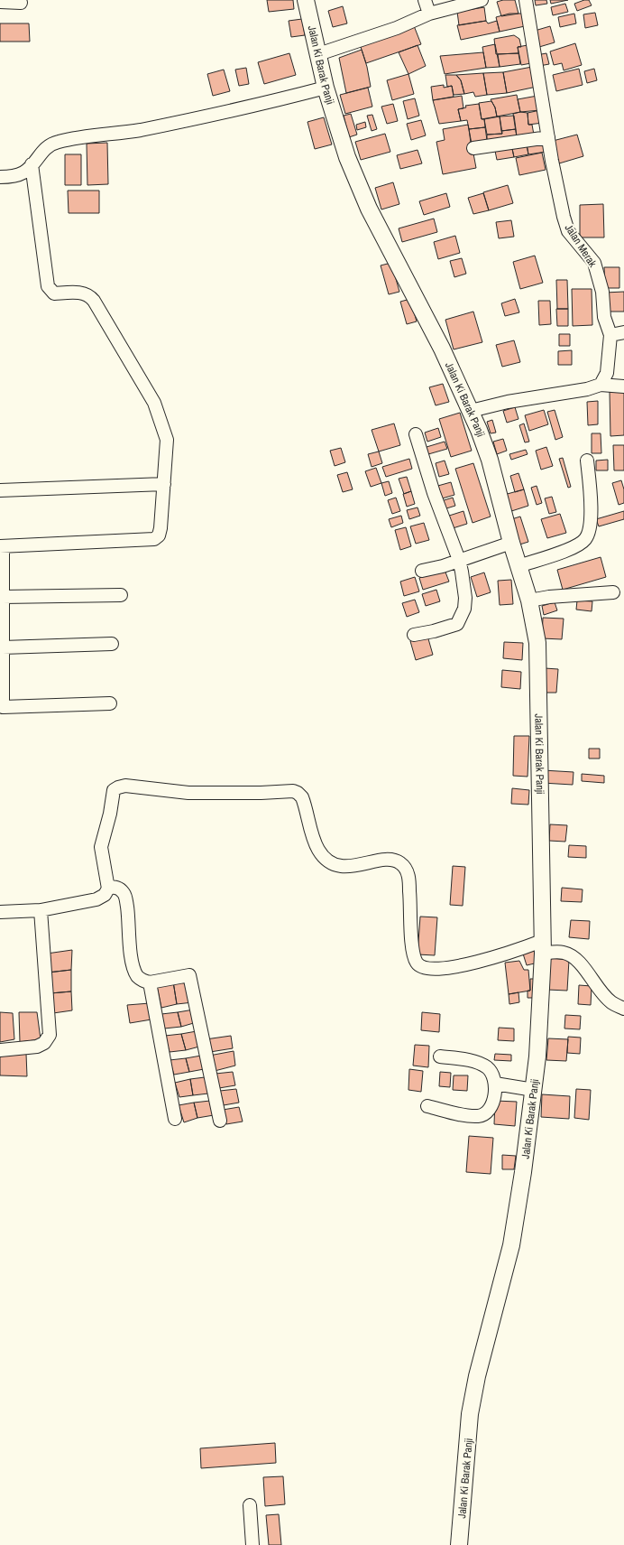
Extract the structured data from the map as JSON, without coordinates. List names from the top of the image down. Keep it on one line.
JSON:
{"streets":{"street":["Jalan Ki Barak Panji","Jalan Merak"]}}
